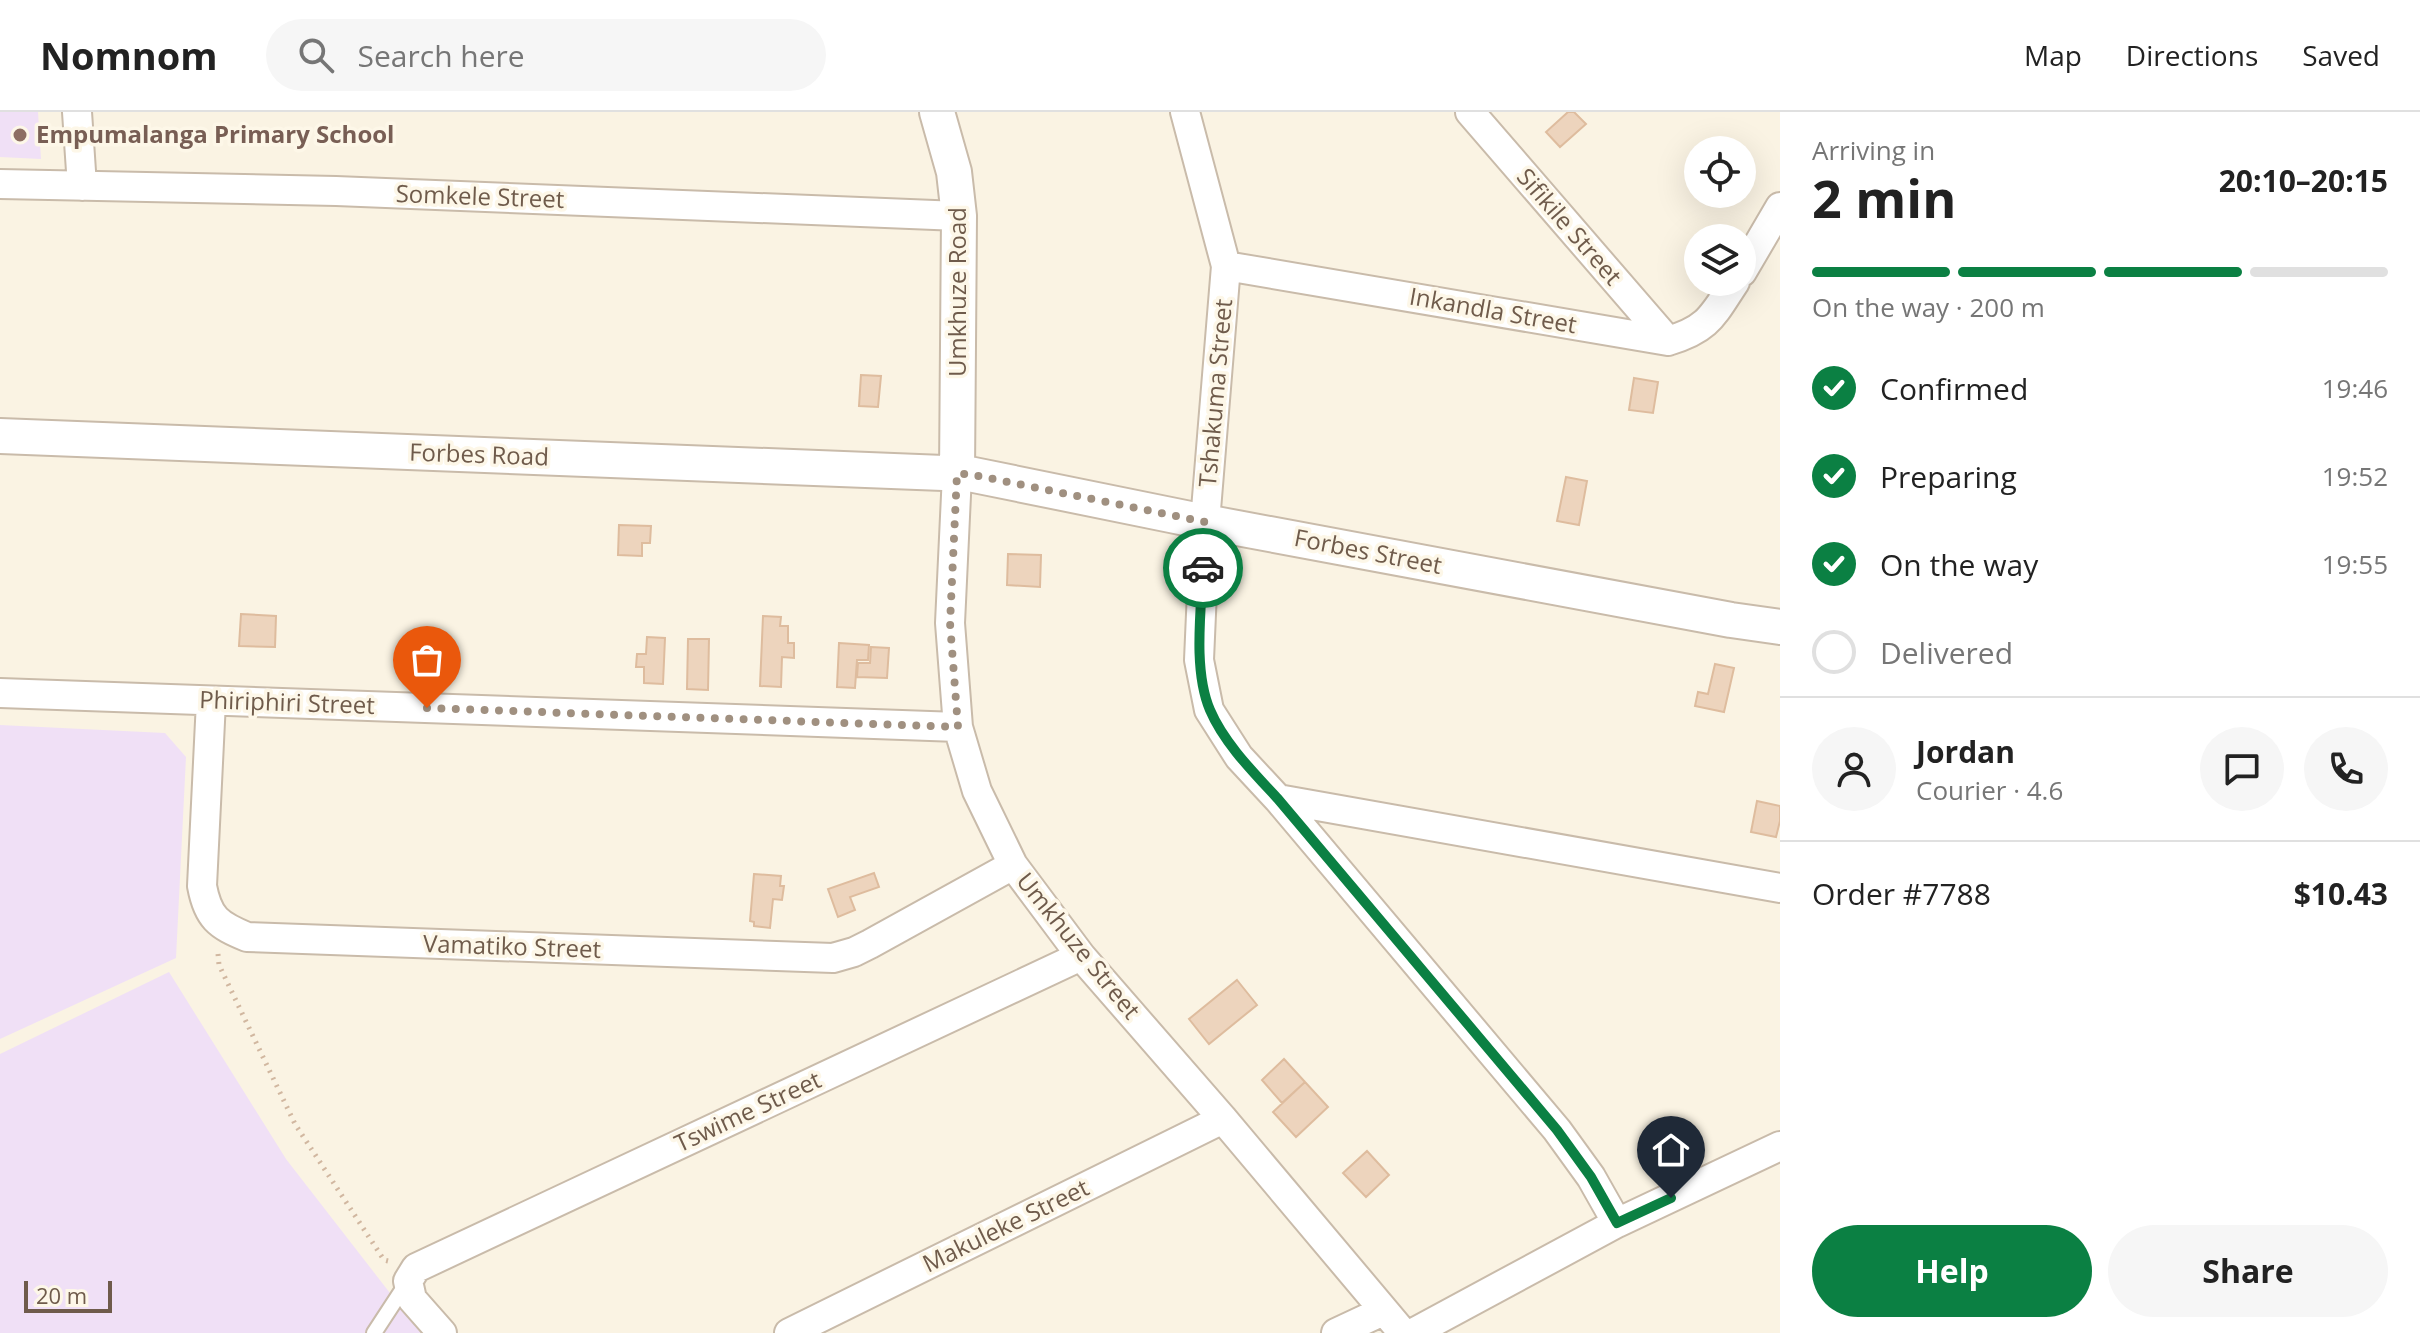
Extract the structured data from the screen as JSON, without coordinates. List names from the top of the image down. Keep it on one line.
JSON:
{"streets":{"street":["Somkele Street","Sifikile Street","Umkhuze Road","Inkandla Street","Tshakuma Street","Forbes Road","Forbes Street","Phiriphiri Street","Umkhuze Street","Vamatiko Street","Tswime Street","Makuleke Street"]},"crossings":[["Somkele Street","Umkhuze Road"],["Sifikile Street","Inkandla Street"],["Umkhuze Road","Forbes Road"],["Umkhuze Road","Forbes Street"],["Umkhuze Road","Umkhuze Street"],["Inkandla Street","Tshakuma Street"],["Tshakuma Street","Forbes Street"],["Forbes Road","Forbes Street"],["Forbes Road","Umkhuze Street"],["Forbes Street","Umkhuze Street"],["Phiriphiri Street","Umkhuze Street"],["Umkhuze Street","Vamatiko Street"],["Umkhuze Street","Tswime Street"],["Umkhuze Street","Makuleke Street"]],"places":["Empumalanga Primary School"],"scale_bar":"20 m","page":{"header":"Nomnom","search":"Search here","nav":["Map","Directions","Saved"],"heading":["2 min","Arriving in","20:10–20:15"],"panel":["Jordan","Courier · 4.6","Order #7788","$10.43"],"bar":"On the way · 200 m","list":[["Confirmed","19:46"],["Preparing","19:52"],["On the way","19:55"],"Delivered"],"buttons":["Help","Share"],"scale":"20 m"}}
